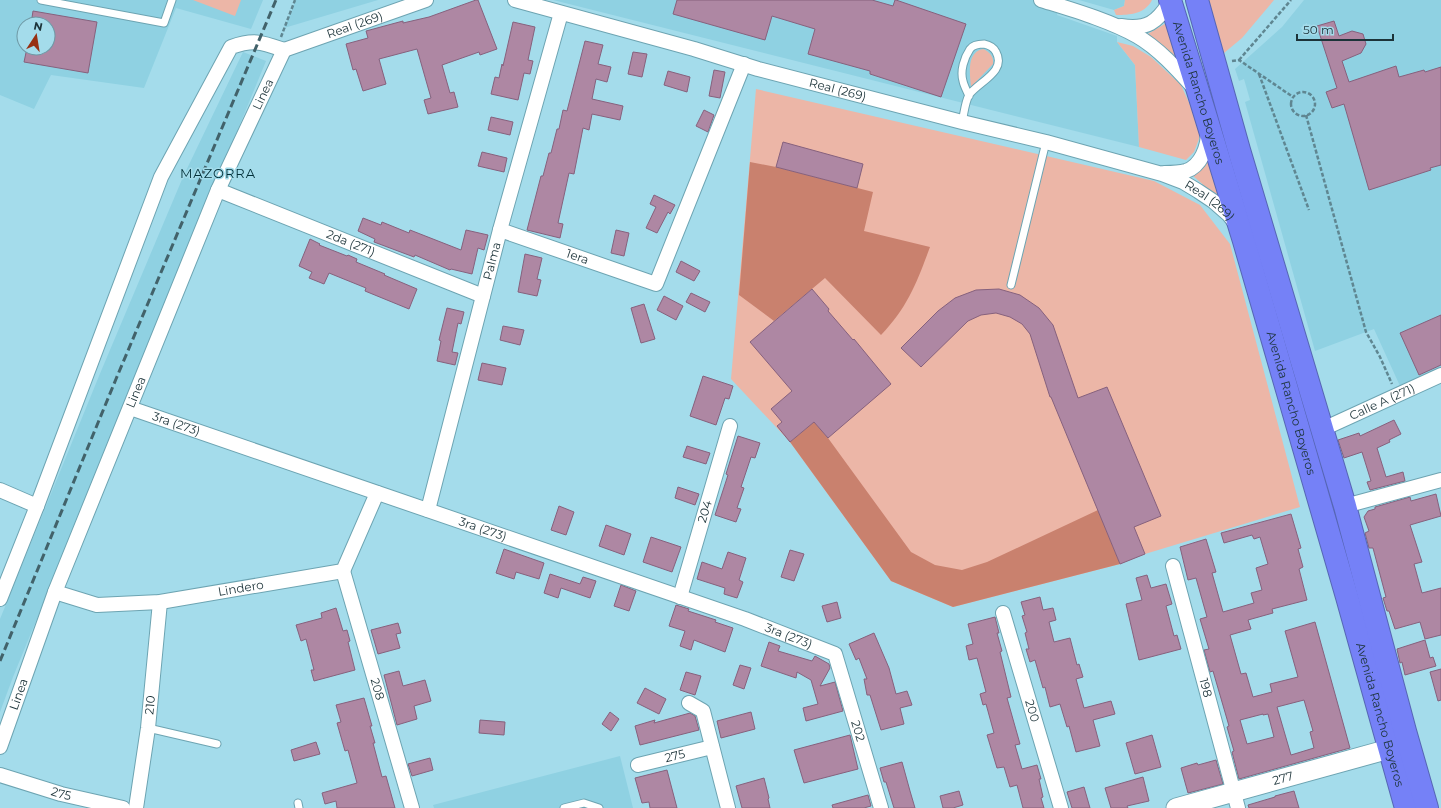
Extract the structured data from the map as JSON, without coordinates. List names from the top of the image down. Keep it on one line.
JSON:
{"streets":{"highway":["Avenida Rancho Boyeros"],"street":["Real (269)","Linea","2da (271)","1era","Palma","Calle A (271)","3ra (273)","204","Lindero","198","208","210","200","202","275","277"]},"crossings":[["Real (269)","Avenida Rancho Boyeros"],["Real (269)","Linea"],["Real (269)","1era"],["Real (269)","Palma"],["Avenida Rancho Boyeros","Calle A (271)"],["Avenida Rancho Boyeros","277"],["Linea","2da (271)"],["Linea","3ra (273)"],["Linea","Lindero"],["2da (271)","Palma"],["1era","Palma"],["Palma","3ra (273)"],["3ra (273)","204"],["3ra (273)","202"],["Lindero","208"],["Lindero","210"],["198","277"]],"districts":["MAZORRA"],"scale_bar":"50 m","north":"top"}
